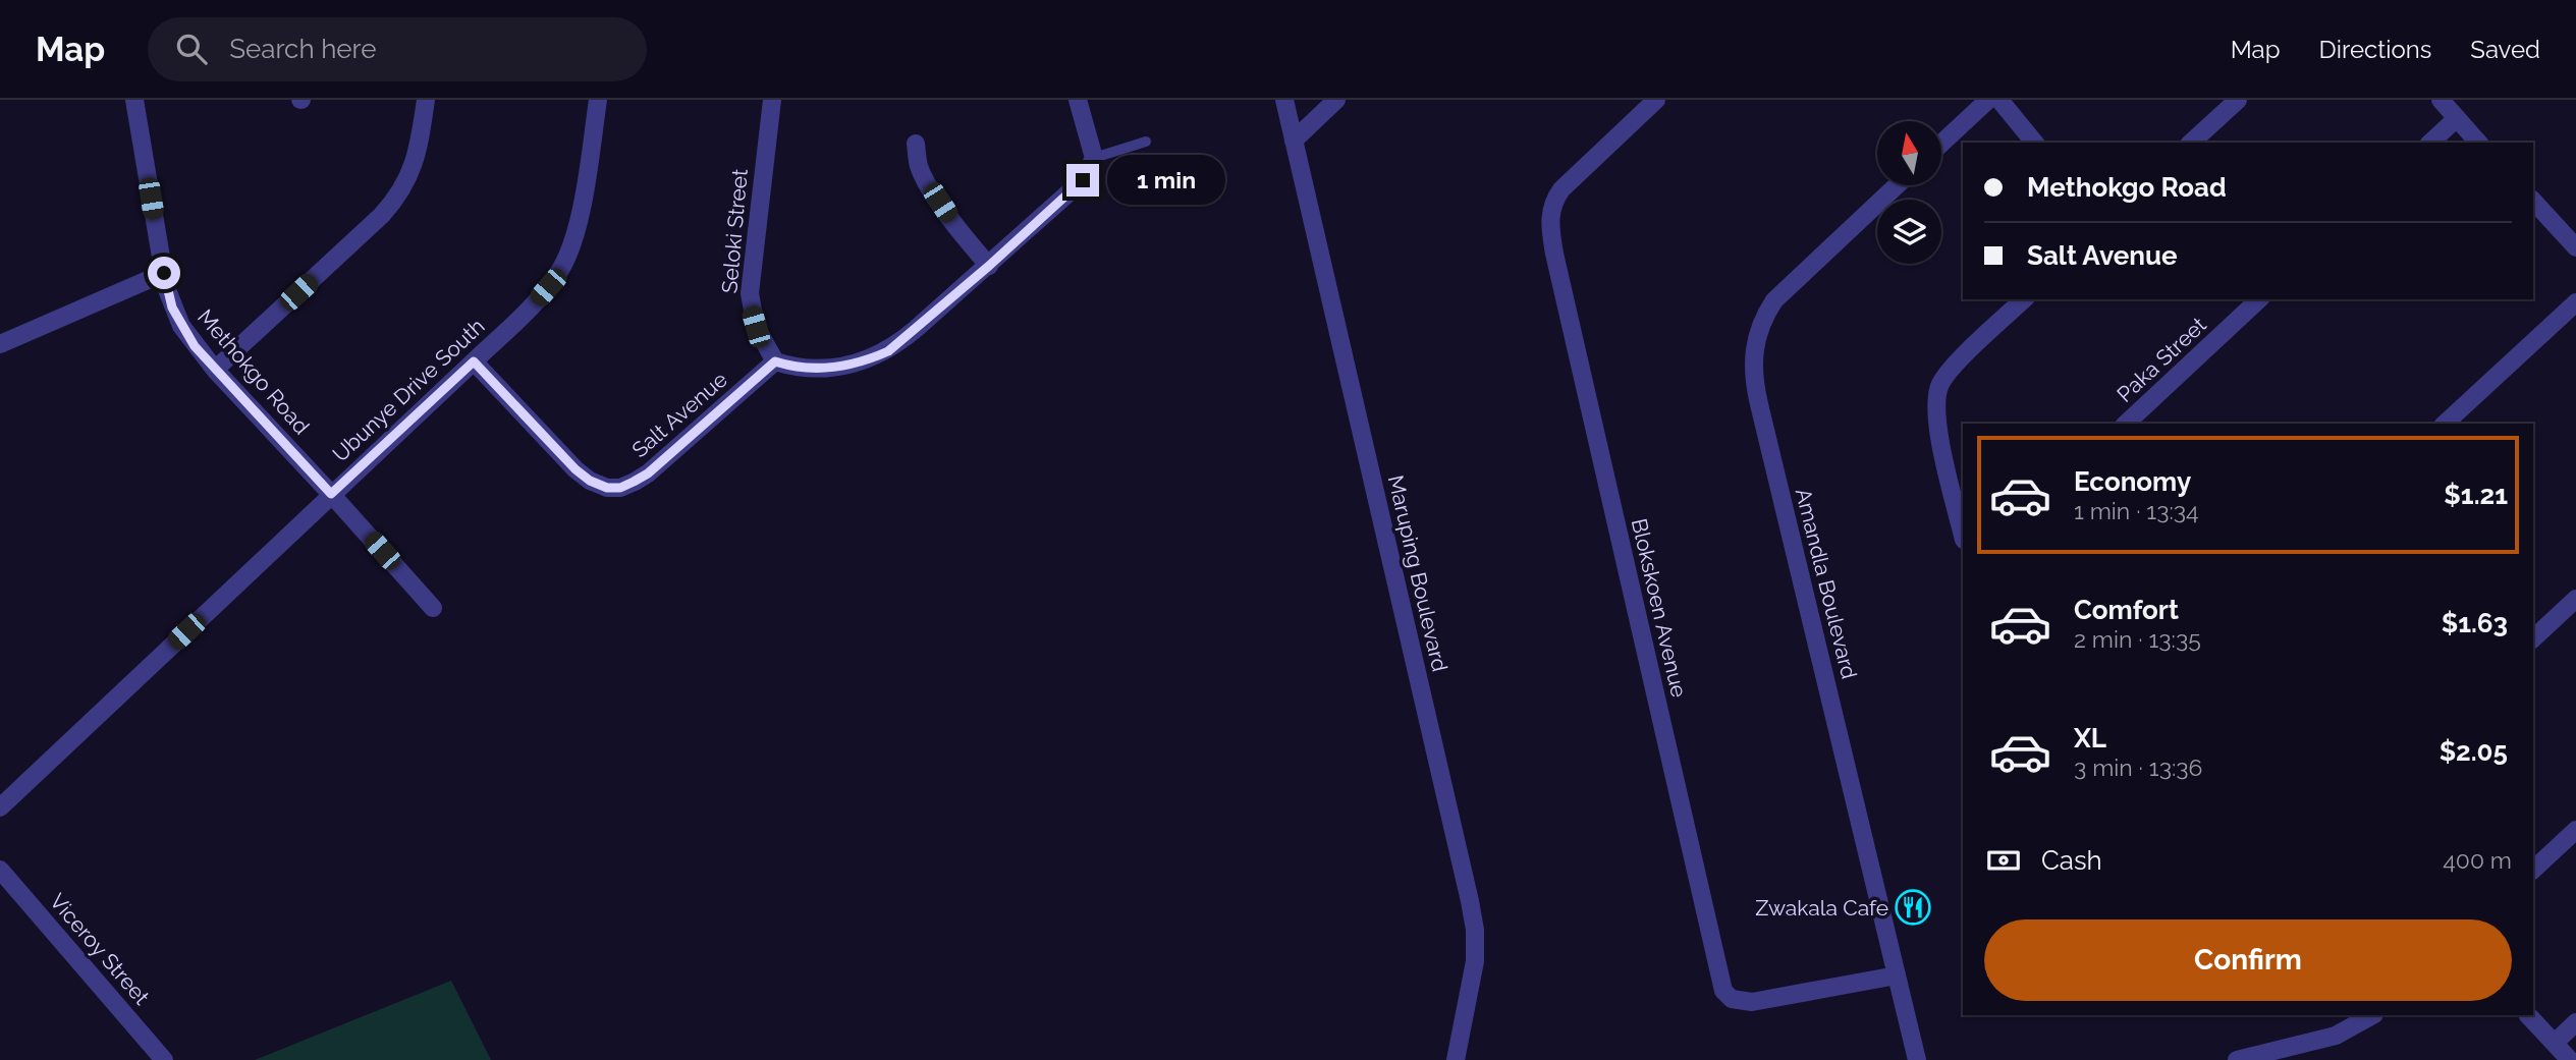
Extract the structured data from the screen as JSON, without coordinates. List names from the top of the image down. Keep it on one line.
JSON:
{"streets":{"street":["Seloki Street","Paka Street","Methokgo Road","Ubunye Drive South","Salt Avenue","Maruping Boulevard","Amandla Boulevard","Blokskoen Avenue","Viceroy Street"]},"crossings":[["Seloki Street","Salt Avenue"],["Methokgo Road","Ubunye Drive South"],["Ubunye Drive South","Salt Avenue"],["Amandla Boulevard","Blokskoen Avenue"]],"places":{"restaurant":["Zwakala Cafe"]},"north":"top","page":{"header":"Map","search":"Search here","nav":["Map","Directions","Saved"],"banner":["Methokgo Road","Salt Avenue"],"bubble":"1 min","list":[{"name":"Economy","note":"1 min · 13:34","value":"$1.21"},{"name":"Comfort","note":"2 min · 13:35","value":"$1.63"},{"name":"XL","note":"3 min · 13:36","value":"$2.05"}],"pay":["Cash","400 m"],"buttons":"Confirm"}}
